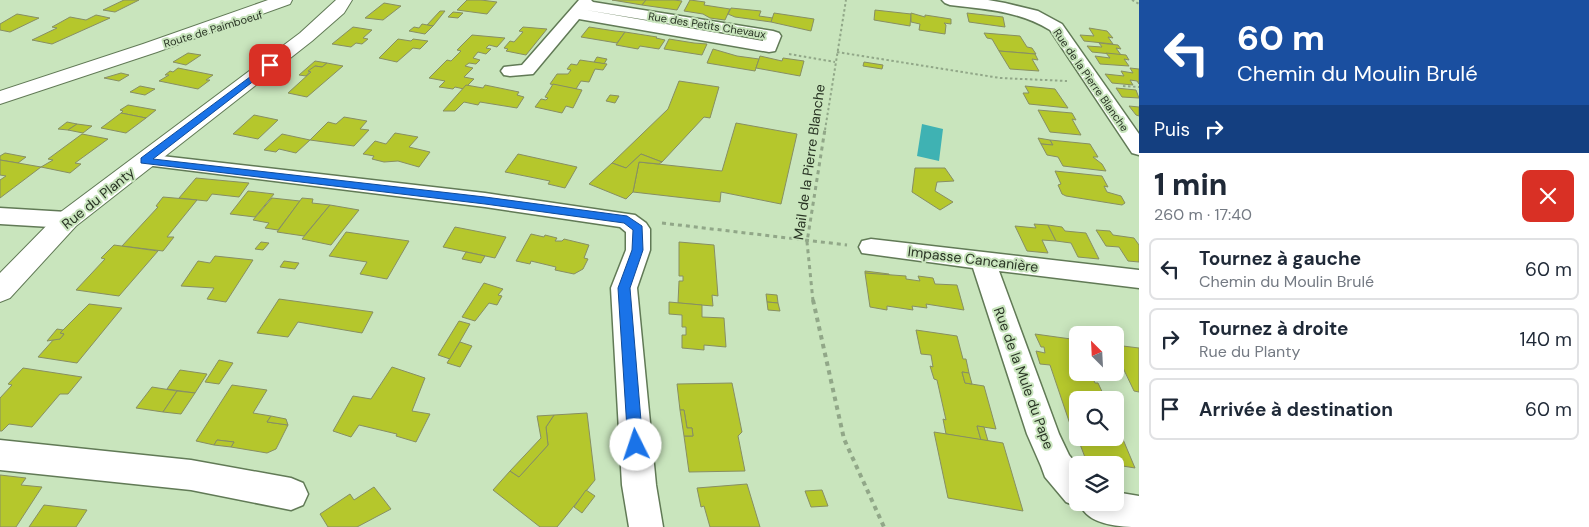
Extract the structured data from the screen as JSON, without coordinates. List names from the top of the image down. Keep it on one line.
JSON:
{"streets":{"street":["Rue des Petits Chevaux","Route de Paimboeuf","Rue de la Pierre Blanche","Rue du Planty","Impasse Cancanière","Rue de la Mule du Pape"],"path":["Mail de la Pierre Blanche"]},"crossings":[["Impasse Cancanière","Rue de la Mule du Pape"]],"north":"top left","page":{"turn":["60 m","Chemin du Moulin Brulé"],"then":"Puis","heading":["1 min","260 m · 17:40"],"list":[{"name":"Tournez à gauche","note":"Chemin du Moulin Brulé","value":"60 m"},{"name":"Tournez à droite","note":"Rue du Planty","value":"140 m"},{"name":"Arrivée à destination","value":"60 m"}]}}
